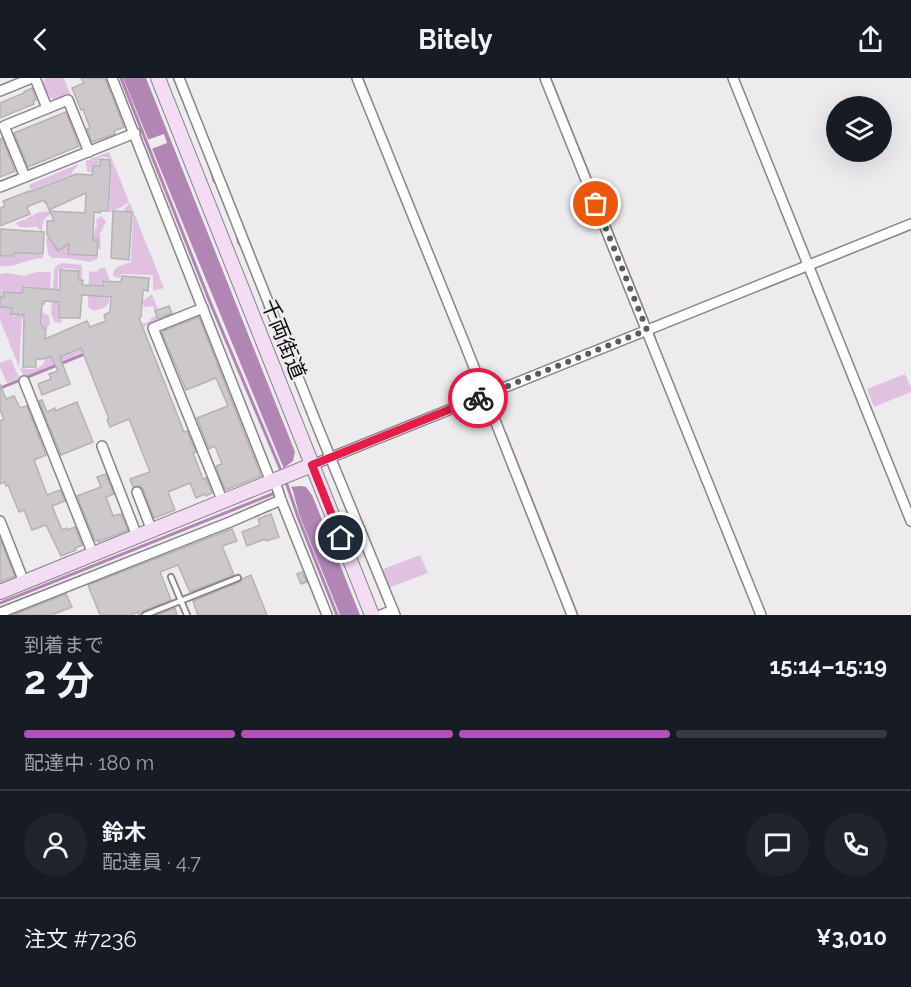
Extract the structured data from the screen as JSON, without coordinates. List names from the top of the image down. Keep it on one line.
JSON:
{"streets":{"street":["千両街道"]},"page":{"header":"Bitely","heading":["2 分","到着まで","15:14–15:19"],"panel":["鈴木","配達員 · 4.7","注文 #7236","¥3,010"],"bar":"配達中 · 180 m"}}
